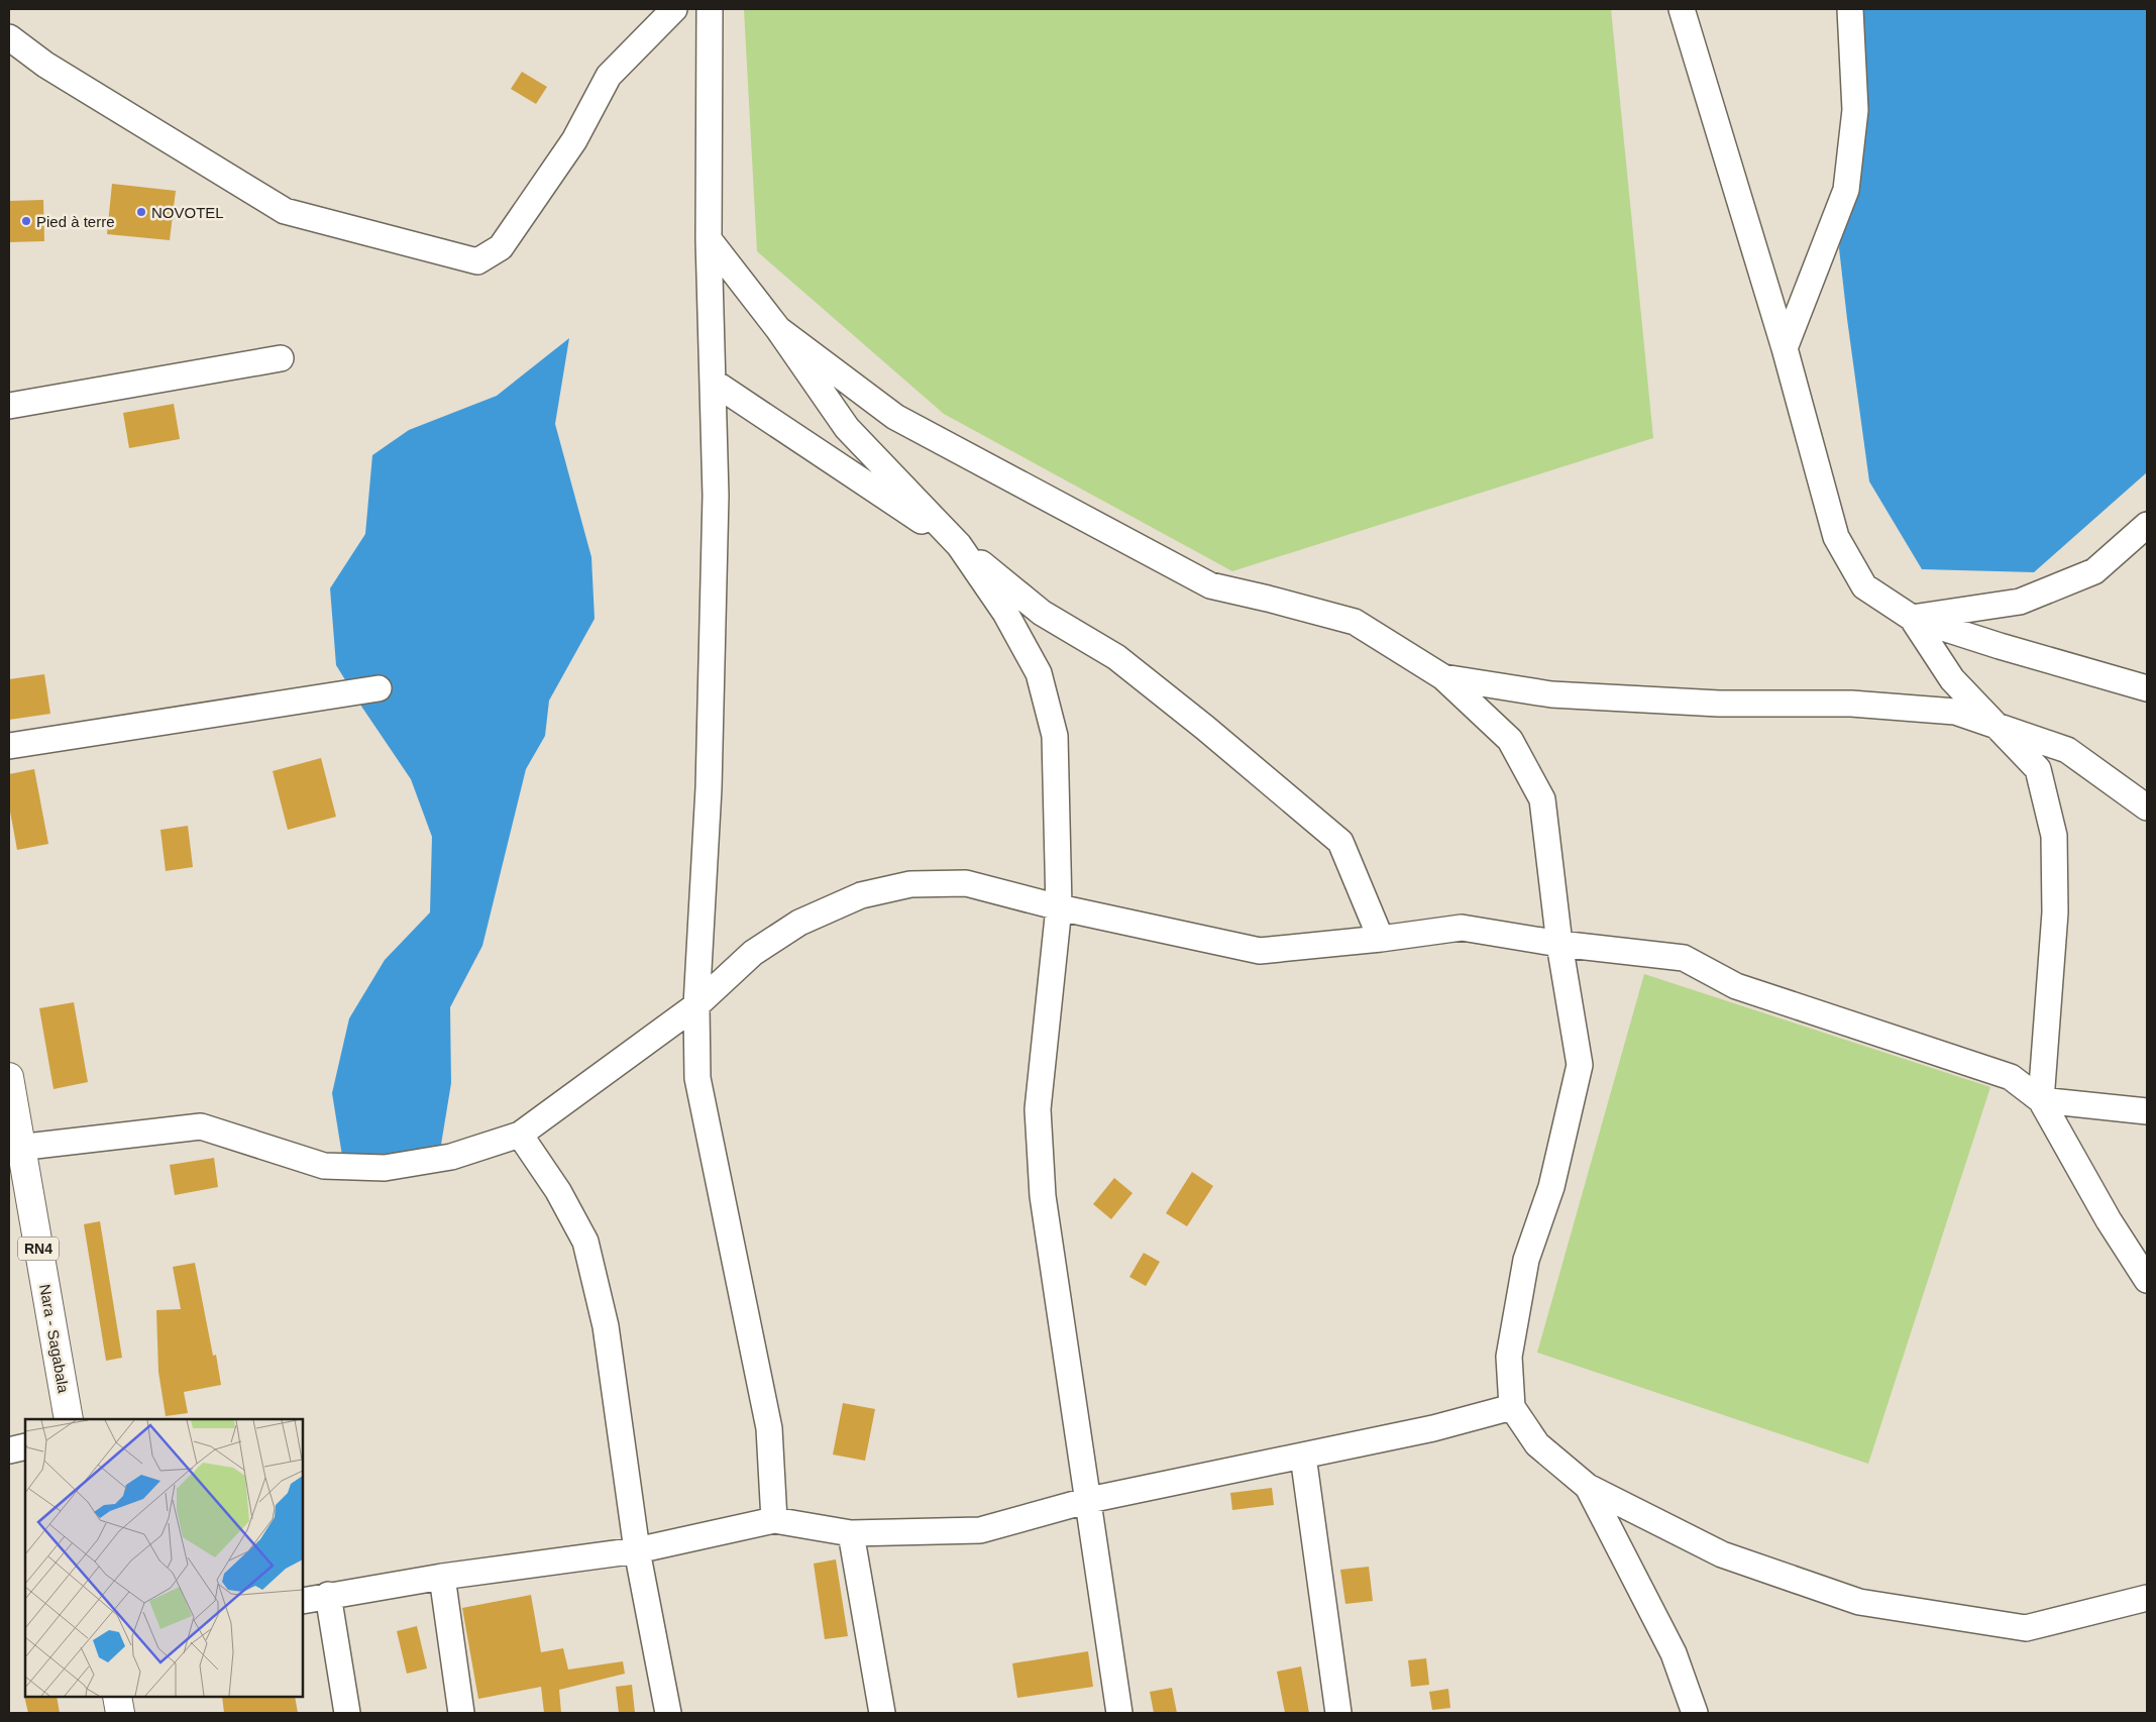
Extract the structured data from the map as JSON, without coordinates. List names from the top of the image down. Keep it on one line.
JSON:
{"streets":{"main road":["RN4","Nara - Sagabala"]},"places":["NOVOTEL","Pied à terre"]}
